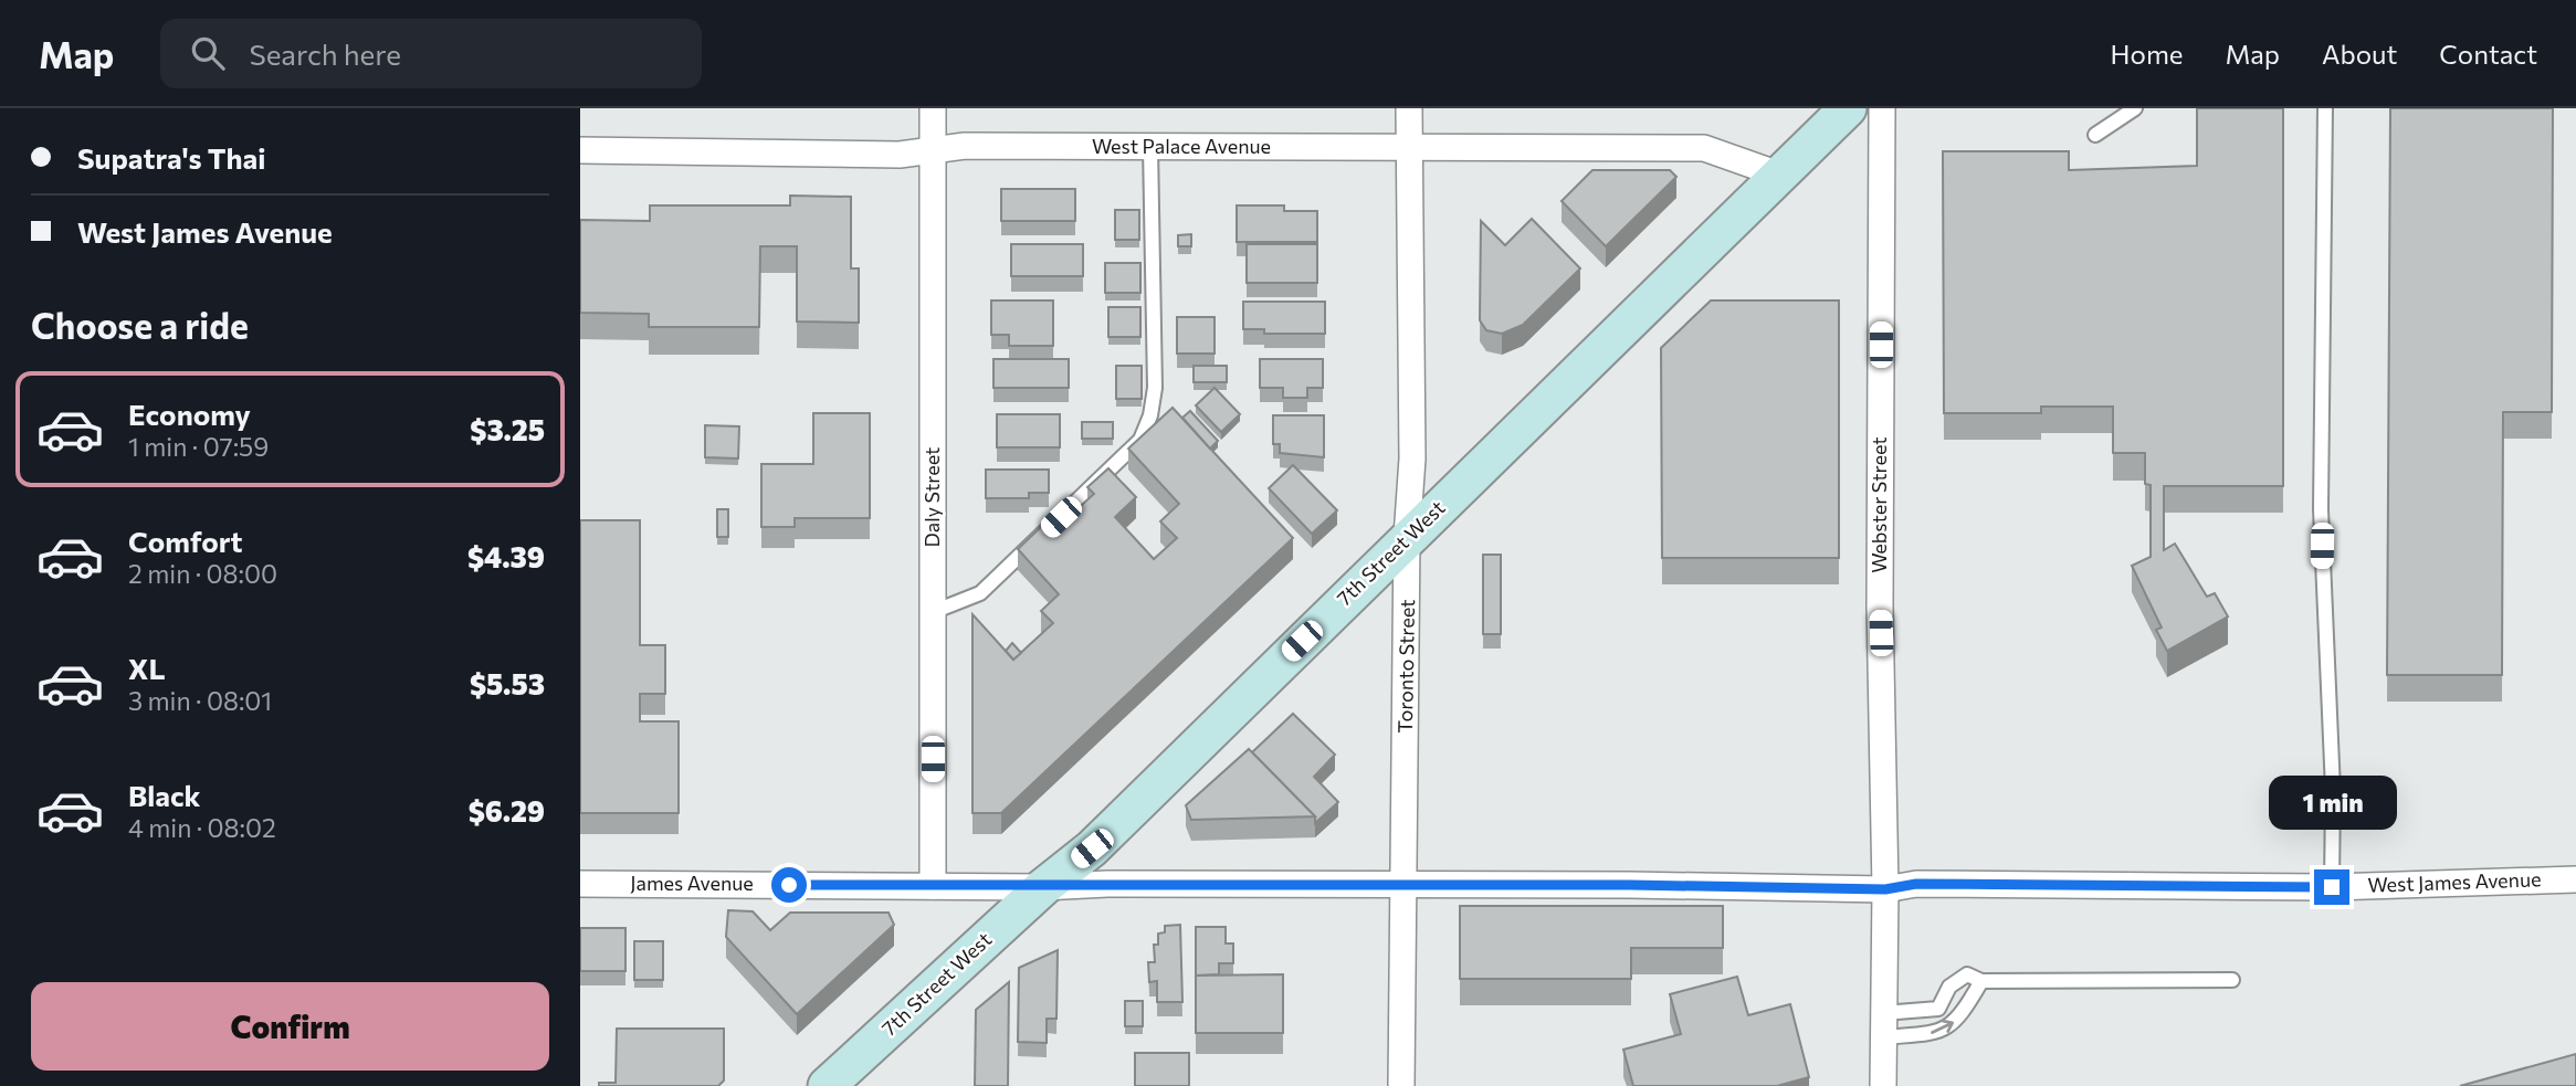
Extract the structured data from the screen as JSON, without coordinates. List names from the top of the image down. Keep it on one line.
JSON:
{"streets":{"main road":["7th Street West"],"street":["West Palace Avenue","Daly Street","Webster Street","Toronto Street","West James Avenue","James Avenue"]},"crossings":[["West Palace Avenue","Daly Street"],["West Palace Avenue","7th Street West"],["West Palace Avenue","Toronto Street"],["Daly Street","James Avenue"],["Webster Street","West James Avenue"],["7th Street West","Toronto Street"],["7th Street West","James Avenue"],["Toronto Street","West James Avenue"],["Toronto Street","James Avenue"],["West James Avenue","James Avenue"]],"page":{"header":"Map","search":"Search here","nav":["Home","Map","About","Contact"],"banner":["Supatra's Thai","West James Avenue"],"heading":"Choose a ride","list":[{"name":"Economy","note":"1 min · 07:59","value":"$3.25"},{"name":"Comfort","note":"2 min · 08:00","value":"$4.39"},{"name":"XL","note":"3 min · 08:01","value":"$5.53"},{"name":"Black","note":"4 min · 08:02","value":"$6.29"}],"bubble":"1 min","buttons":"Confirm"}}
